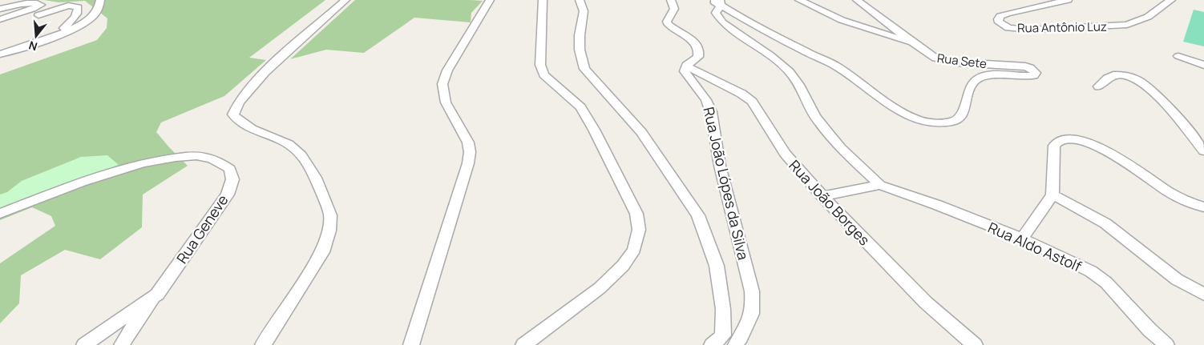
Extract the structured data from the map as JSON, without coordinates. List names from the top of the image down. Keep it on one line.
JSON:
{"streets":{"street":["Rua Antônio Luz","Rua Sete","Rua João Lópes da Silva","Rua João Borges","Rua Geneve","Rua Aldo Astolf"]},"crossings":[["Rua João Lópes da Silva","Rua João Borges"]],"north":"bottom"}
